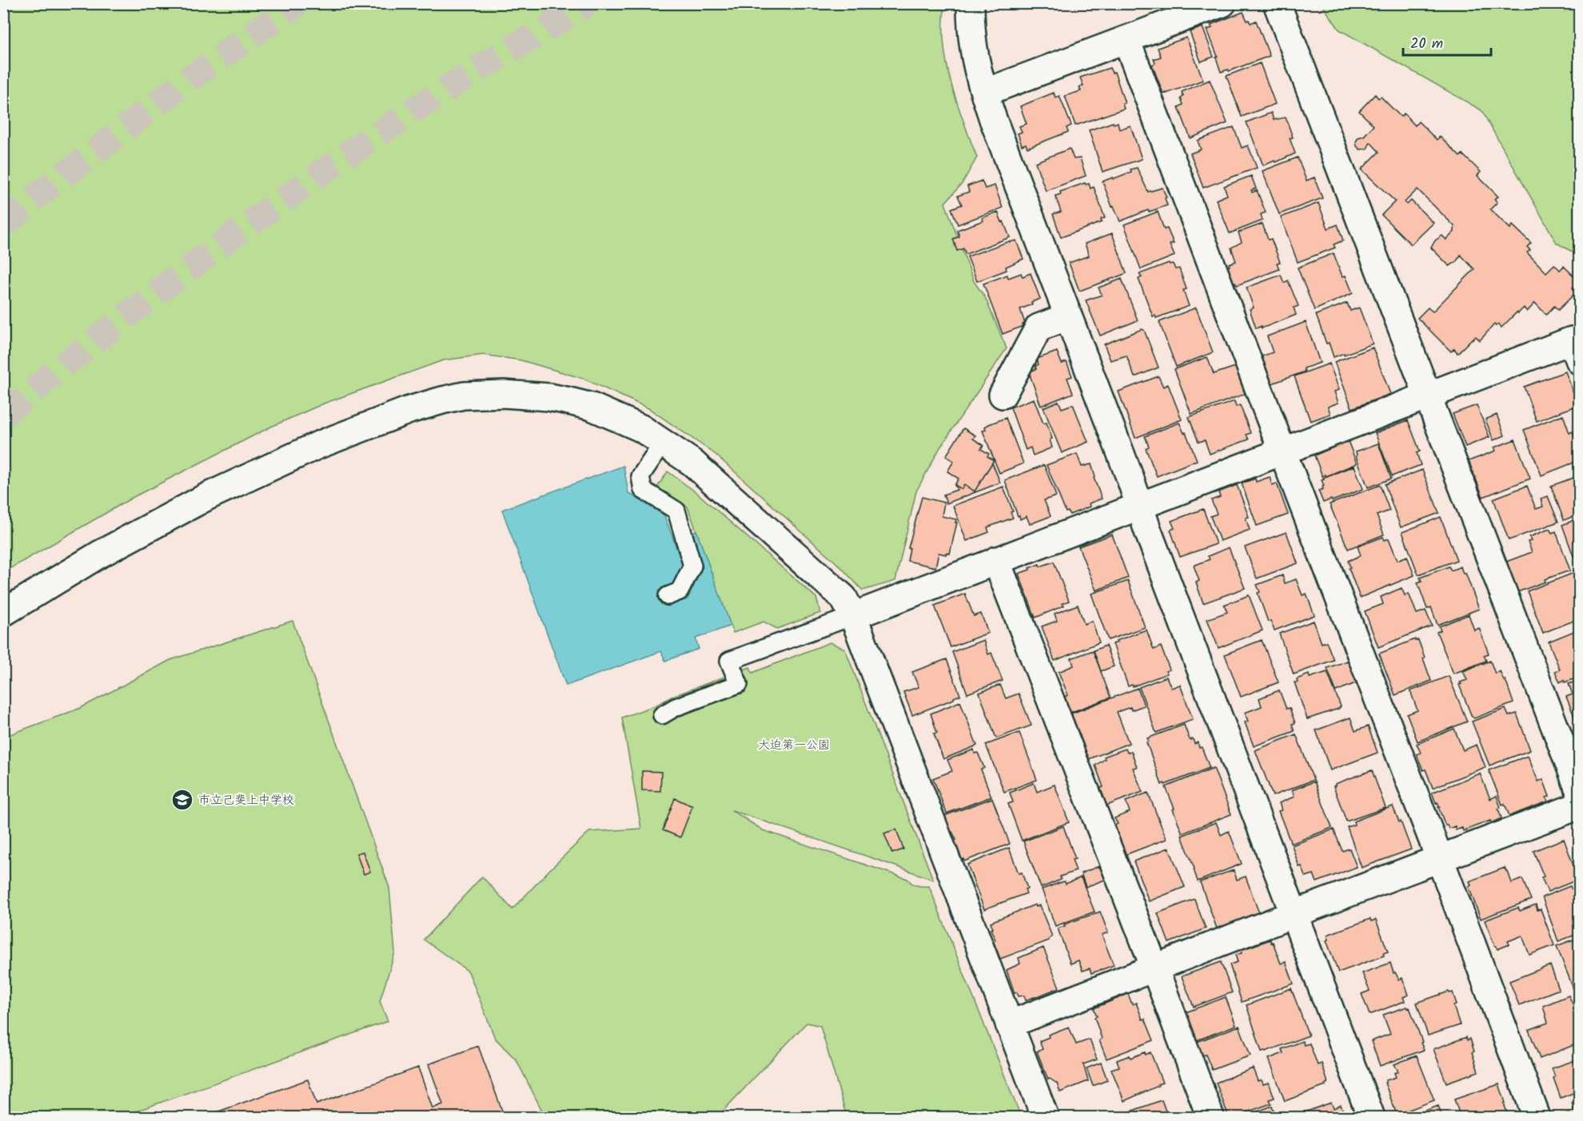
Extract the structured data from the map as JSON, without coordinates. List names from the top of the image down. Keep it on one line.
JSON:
{"parks":["大迫第一公園"],"places":{"school or university":["市立己斐上中学校"]},"scale_bar":"20 m"}
